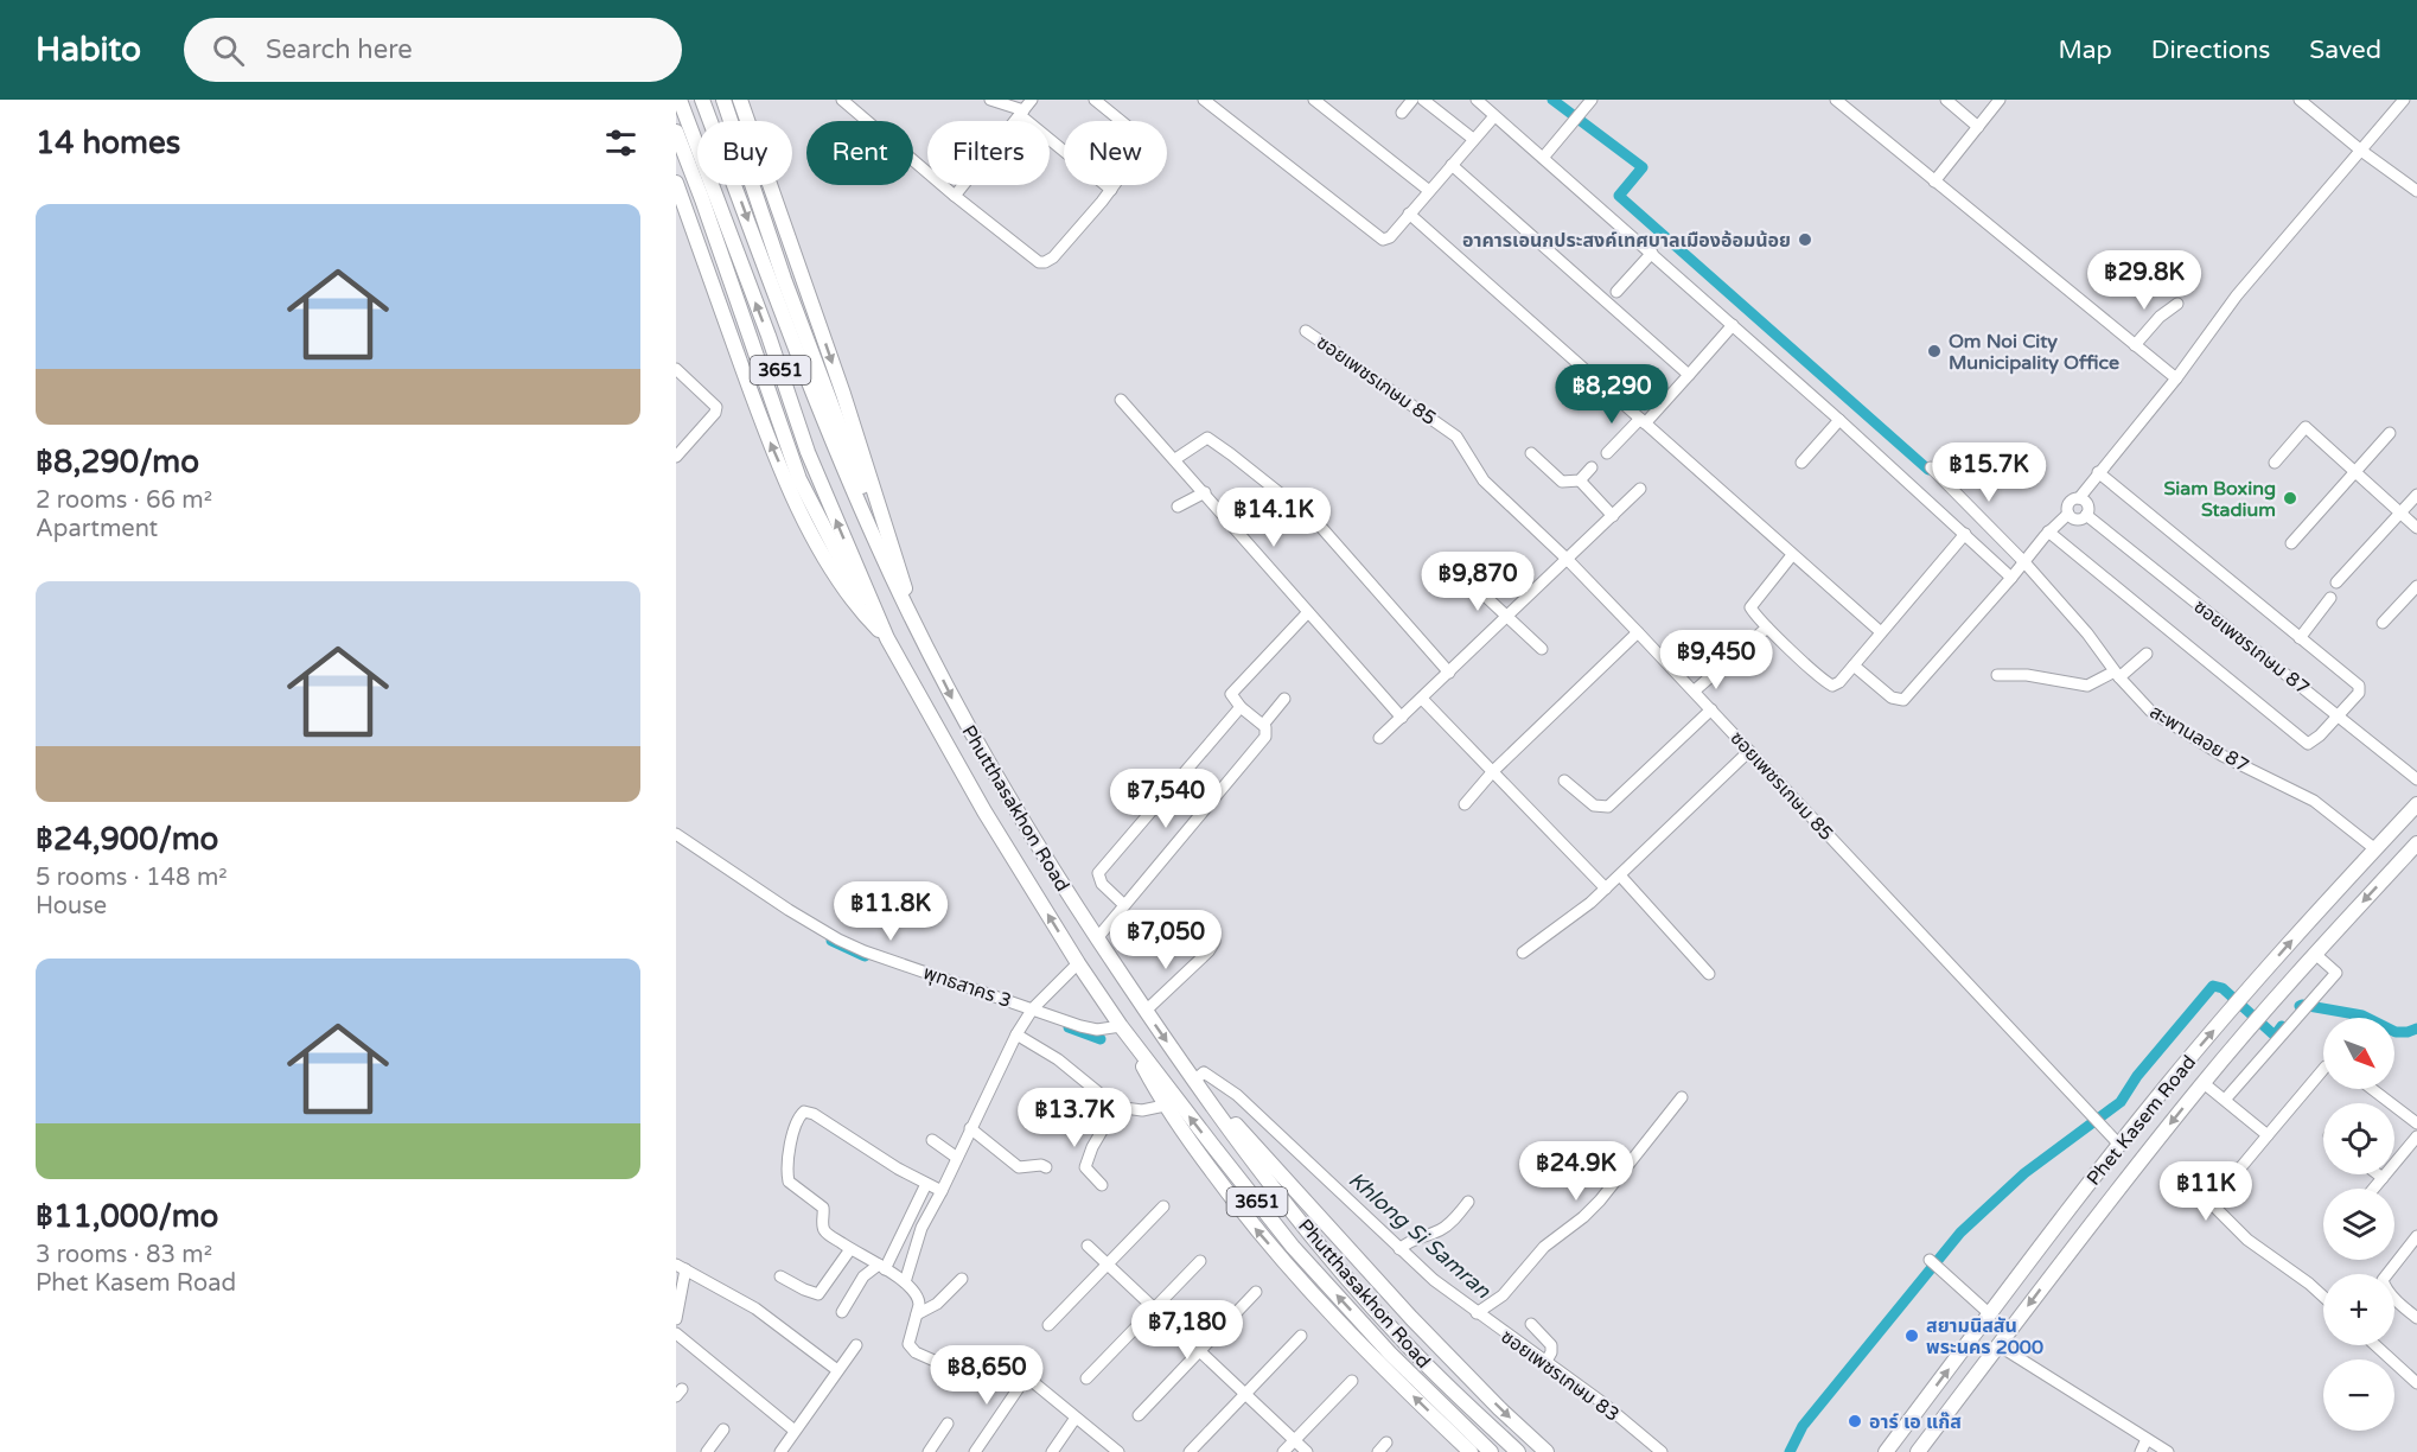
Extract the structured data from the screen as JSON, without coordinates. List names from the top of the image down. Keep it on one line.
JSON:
{"streets":{"main road":["3651","Phutthasakhon Road","Phet Kasem Road"],"street":["ซอยเพชรเกษม 85","ซอยเพชรเกษม 87","สะพานลอย 87","พุทธสาคร 3","ซอยเพชรเกษม 83"]},"crossings":[["ซอยเพชรเกษม 85","Phet Kasem Road"],["สะพานลอย 87","Phet Kasem Road"],["Phutthasakhon Road","พุทธสาคร 3"],["Phutthasakhon Road","ซอยเพชรเกษม 83"]],"water":["Khlong Si Samran"],"places":["อาคารเอนกประสงค์เทศบาลเมืองอ้อมน้อย","Om Noi City Municipality Office","Siam Boxing Stadium","สยามนิสสัน พระนคร 2000","อาร์ เอ แก๊ส"],"north":"bottom right","page":{"header":"Habito","search":"Search here","nav":["Map","Directions","Saved"],"heading":"14 homes","chip":["Buy","Rent","Filters","New"],"list":[{"name":"฿8,290/mo","note":"2 rooms · 66 m² · Apartment"},{"name":"฿24,900/mo","note":"5 rooms · 148 m² · House"},{"name":"฿11,000/mo","note":"3 rooms · 83 m² · Phet Kasem Road"}],"price":["฿29.8K","฿8,290","฿15.7K","฿14.1K","฿9,870","฿9,450","฿7,540","฿11.8K","฿7,050","฿13.7K","฿24.9K","฿11K","฿7,180","฿8,650"],"map_buttons":["+","−"]}}
